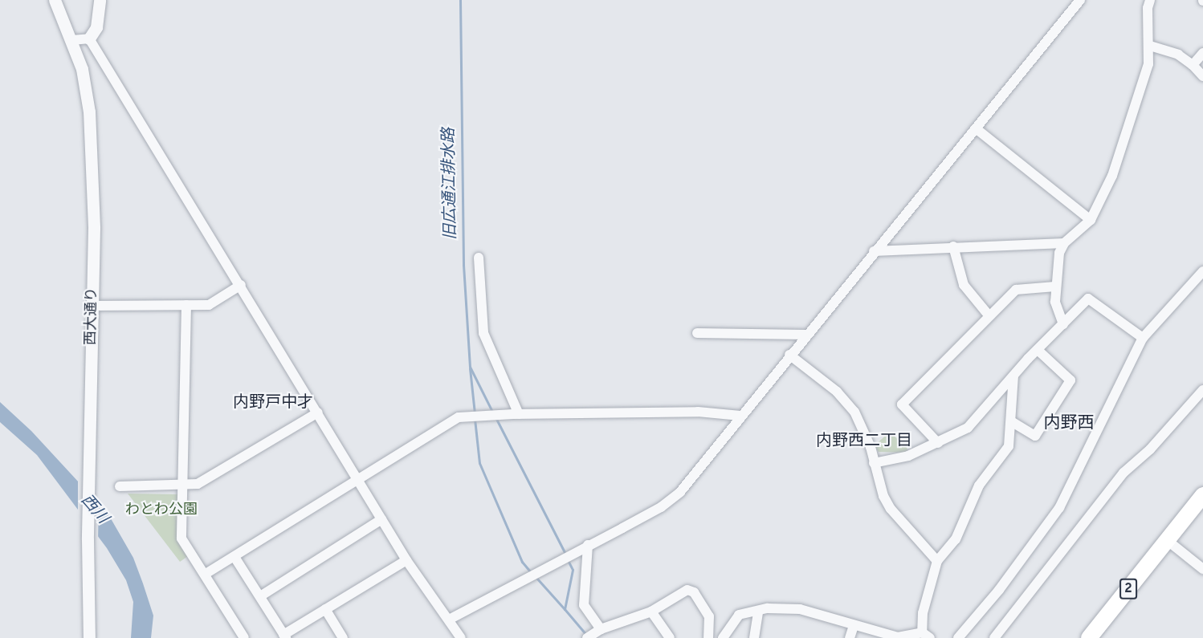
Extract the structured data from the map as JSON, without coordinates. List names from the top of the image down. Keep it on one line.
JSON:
{"streets":{"main road":["2"],"street":["西大通り"]},"districts":["内野戸中才","内野西","内野西二丁目"],"water":["旧広通江排水路","西川"],"parks":["わとわ公園"]}
